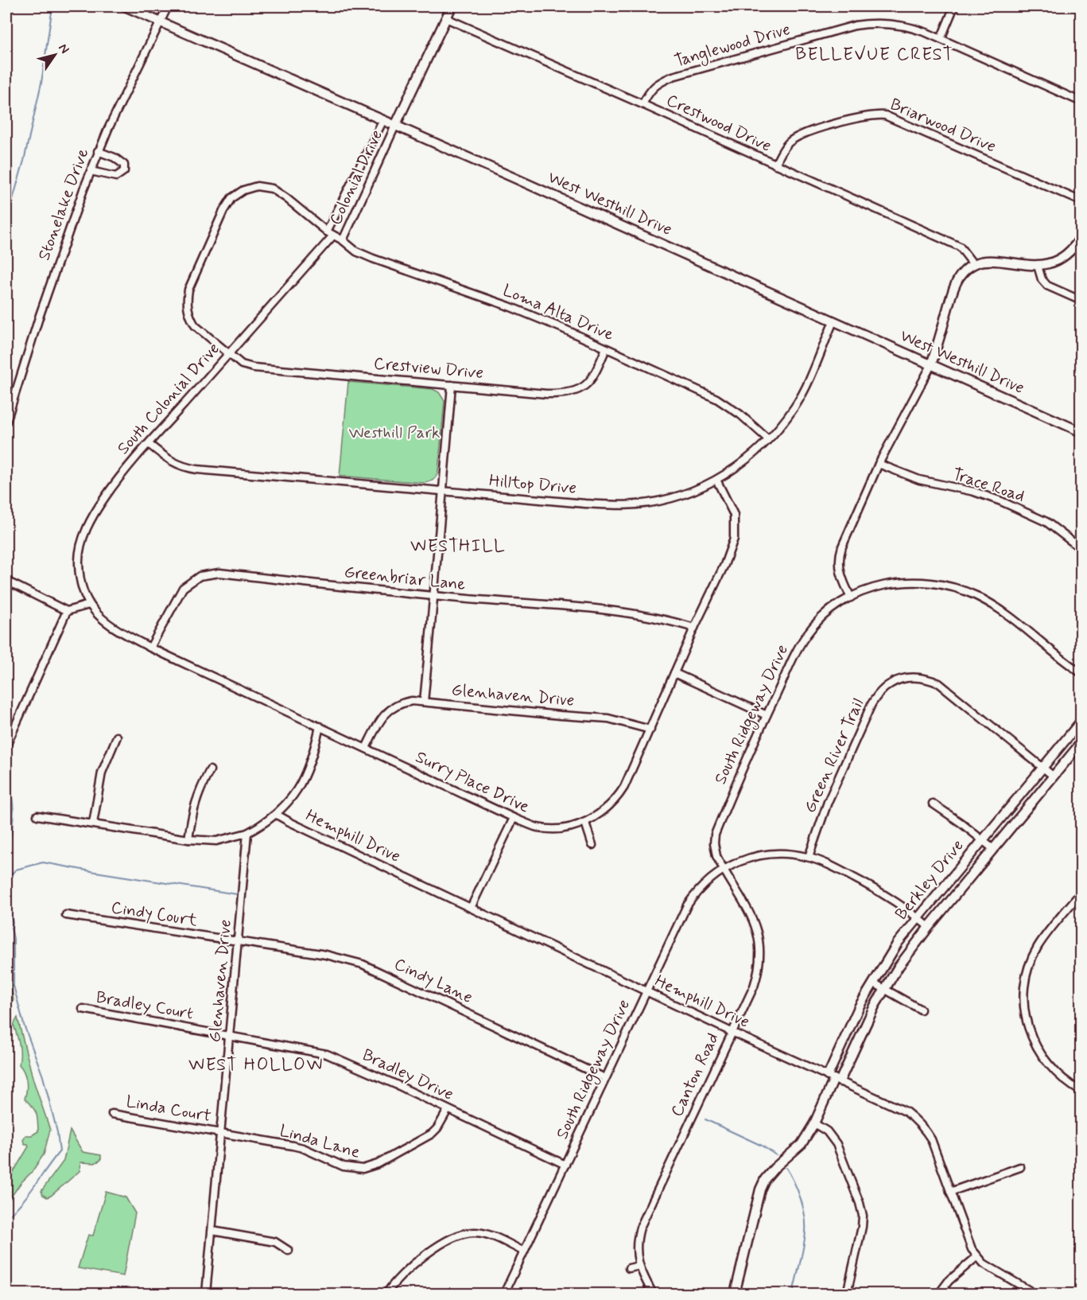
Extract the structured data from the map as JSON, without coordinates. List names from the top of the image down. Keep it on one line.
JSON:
{"streets":{"street":["Tanglewood Drive","Crestwood Drive","Briarwood Drive","Colonial Drive","West Westhill Drive","Stonelake Drive","Loma Alta Drive","Crestview Drive","South Colonial Drive","Hilltop Drive","Trace Road","Greenbriar Lane","Glenhaven Drive","South Ridgeway Drive","Green River Trail","Surry Place Drive","Hemphill Drive","Berkley Drive","Cindy Court","Cindy Lane","Bradley Court","Bradley Drive","Canton Road","Linda Court","Linda Lane"]},"crossings":[["Tanglewood Drive","Crestwood Drive"],["Crestwood Drive","Briarwood Drive"],["Colonial Drive","West Westhill Drive"],["Colonial Drive","Loma Alta Drive"],["Colonial Drive","Crestview Drive"],["Colonial Drive","South Colonial Drive"],["West Westhill Drive","Stonelake Drive"],["West Westhill Drive","Hilltop Drive"],["Loma Alta Drive","Crestview Drive"],["Loma Alta Drive","South Colonial Drive"],["Loma Alta Drive","Hilltop Drive"],["Crestview Drive","South Colonial Drive"],["South Colonial Drive","Hilltop Drive"],["South Colonial Drive","Surry Place Drive"],["Hilltop Drive","Surry Place Drive"],["Greenbriar Lane","Surry Place Drive"],["Glenhaven Drive","Surry Place Drive"],["Glenhaven Drive","Cindy Court"],["Glenhaven Drive","Cindy Lane"],["Glenhaven Drive","Bradley Court"],["Glenhaven Drive","Bradley Drive"],["Glenhaven Drive","Linda Court"],["Glenhaven Drive","Linda Lane"],["South Ridgeway Drive","Hemphill Drive"],["South Ridgeway Drive","Cindy Lane"],["South Ridgeway Drive","Bradley Drive"],["South Ridgeway Drive","Canton Road"],["Green River Trail","Berkley Drive"],["Hemphill Drive","Berkley Drive"],["Hemphill Drive","Canton Road"],["Cindy Court","Cindy Lane"],["Bradley Court","Bradley Drive"],["Bradley Drive","Linda Lane"],["Linda Court","Linda Lane"]],"districts":["BELLEVUE CREST","WESTHILL","WEST HOLLOW"],"parks":["Westhill Park"],"north":"top right"}
